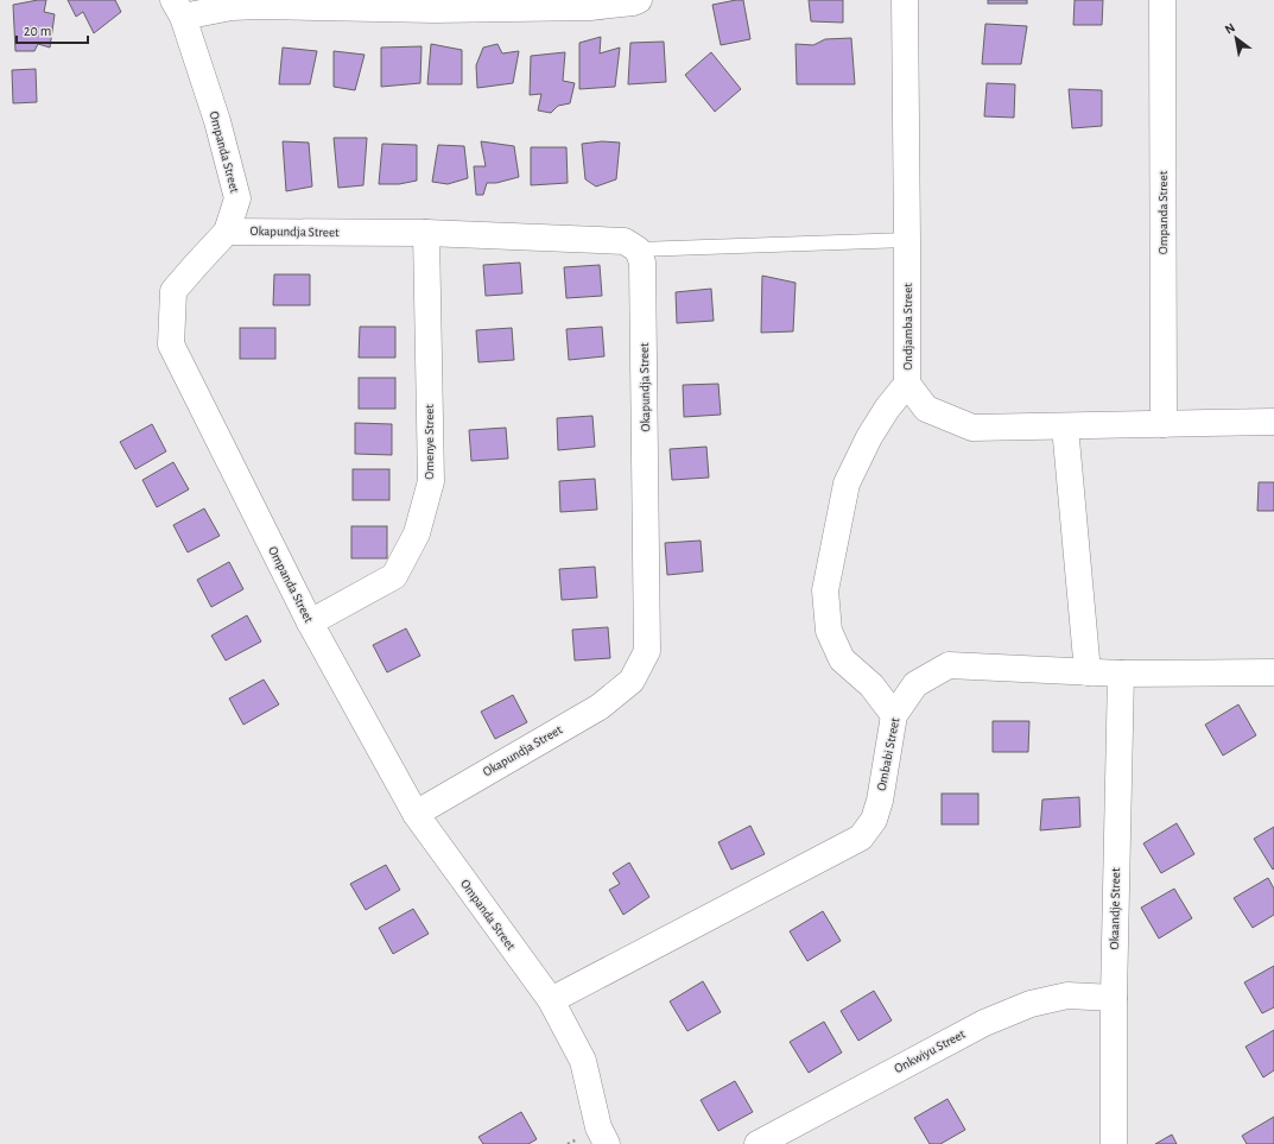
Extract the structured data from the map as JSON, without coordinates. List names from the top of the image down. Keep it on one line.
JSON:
{"streets":{"street":["Ompanda Street","Okapundja Street","Ondjamba Street","Omenye Street","Ombabi Street","Okaandje Street","Onkwiyu Street"]},"crossings":[["Ompanda Street","Okapundja Street"],["Ompanda Street","Ondjamba Street"],["Ompanda Street","Omenye Street"],["Ompanda Street","Ombabi Street"],["Okapundja Street","Omenye Street"],["Ombabi Street","Okaandje Street"],["Okaandje Street","Onkwiyu Street"]],"scale_bar":"20 m","north":"top left"}
